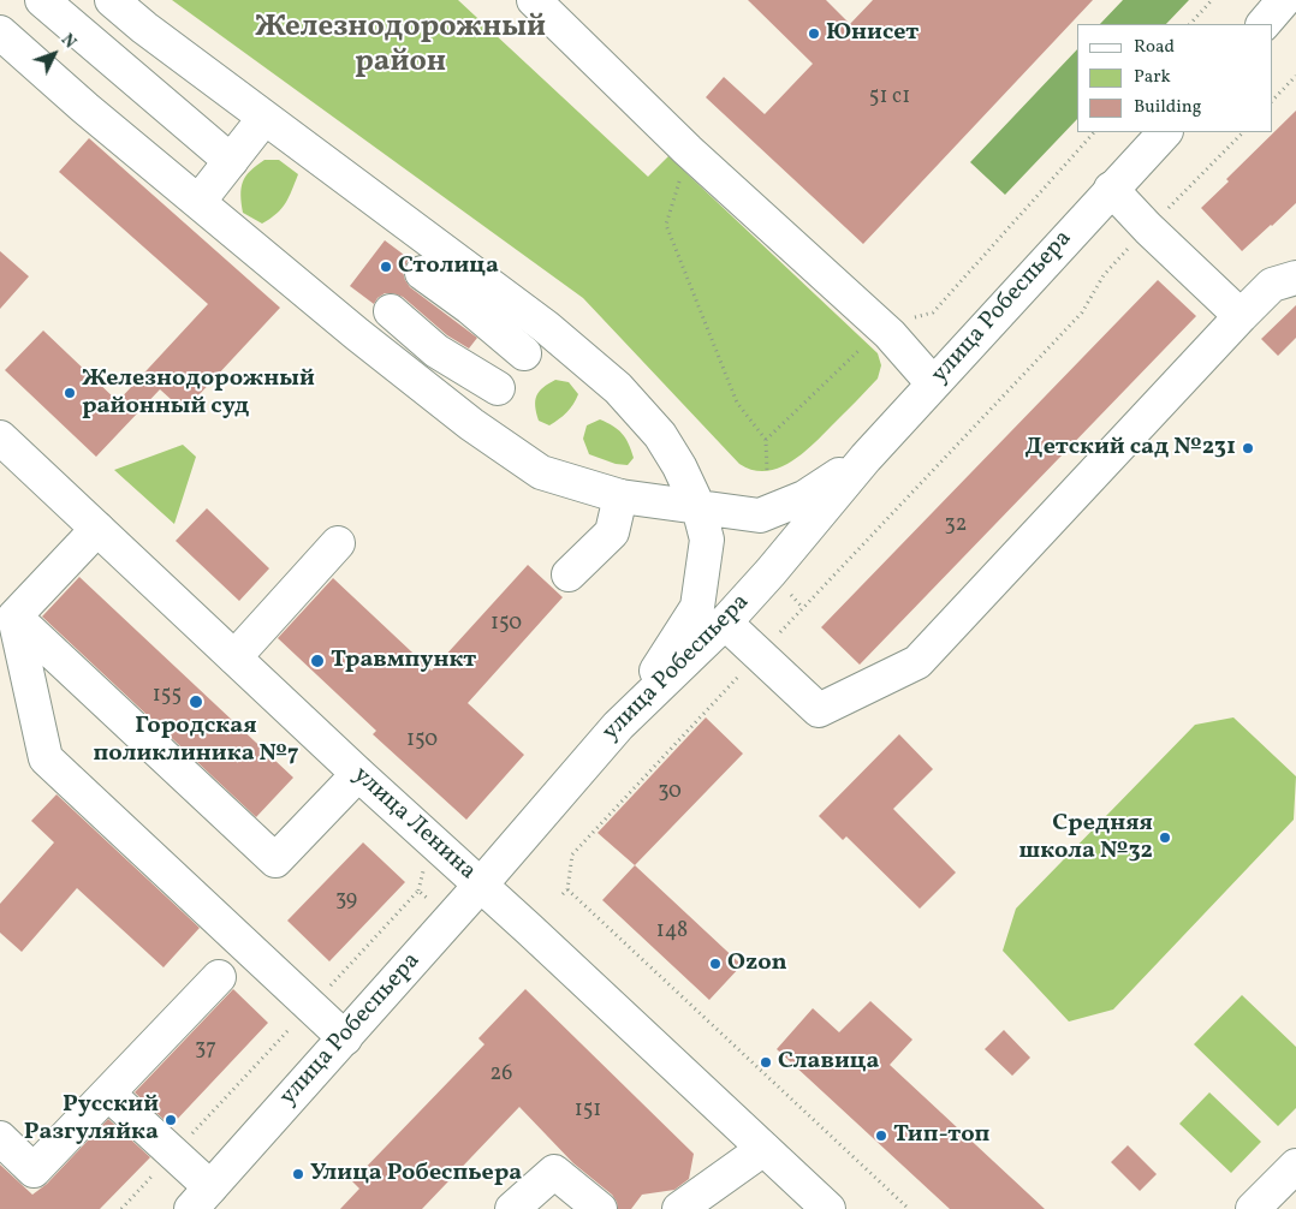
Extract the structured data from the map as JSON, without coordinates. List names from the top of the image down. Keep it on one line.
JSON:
{"streets":{"main road":["улица Робеспьера","улица Ленина"]},"crossings":[["улица Робеспьера","улица Ленина"]],"districts":["Железнодорожный район"],"places":["Юнисет","Столица","Железнодорожный районный суд","Детский сад №231","Травмпункт","Городская поликлиника №7","Средняя школа №32","Ozon","Славица","Русский Разгуляйка","Тип-топ","Улица Робеспьера"],"house_numbers":["51 с1","32","150","155","150","30","39","148","37","26","151"],"legend":["Road","Park","Building"],"north":"top right"}
